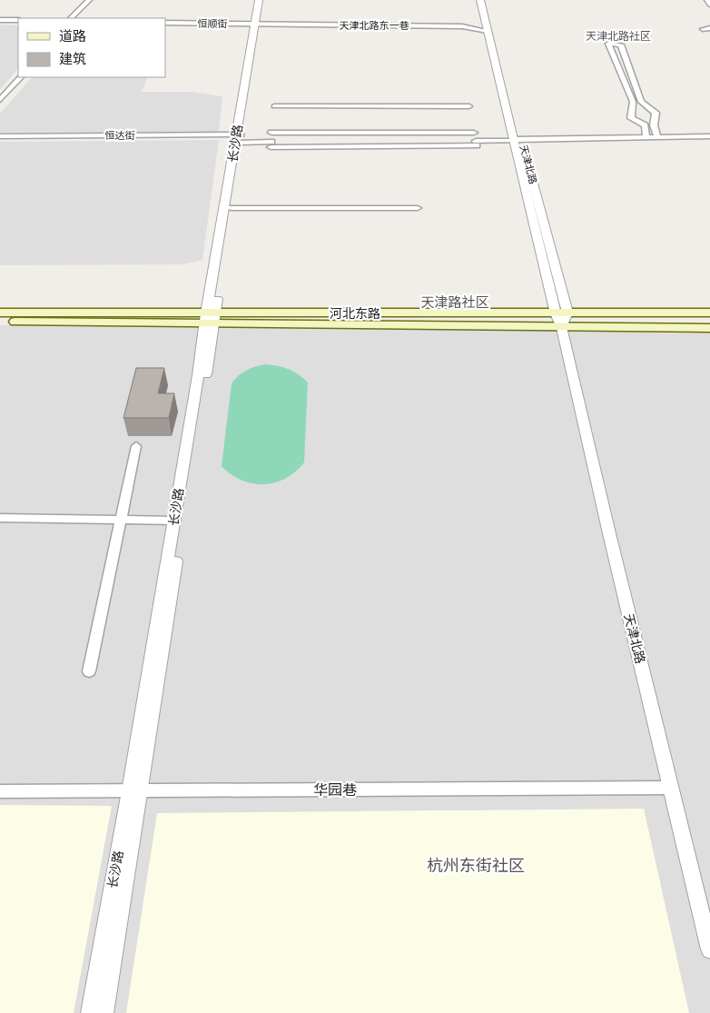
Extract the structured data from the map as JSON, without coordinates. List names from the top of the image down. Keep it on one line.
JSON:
{"streets":{"main road":["河北东路"],"street":["恒顺街","天津北路东一巷","恒达街","长沙路","天津北路","华园巷"]},"crossings":[["恒顺街","天津北路东一巷"],["恒顺街","长沙路"],["天津北路东一巷","长沙路"],["天津北路东一巷","天津北路"],["恒达街","长沙路"],["恒达街","天津北路"],["长沙路","河北东路"],["长沙路","华园巷"],["天津北路","河北东路"],["天津北路","华园巷"]],"districts":["天津北路社区","天津路社区","杭州东街社区"],"legend":["道路","建筑"]}
